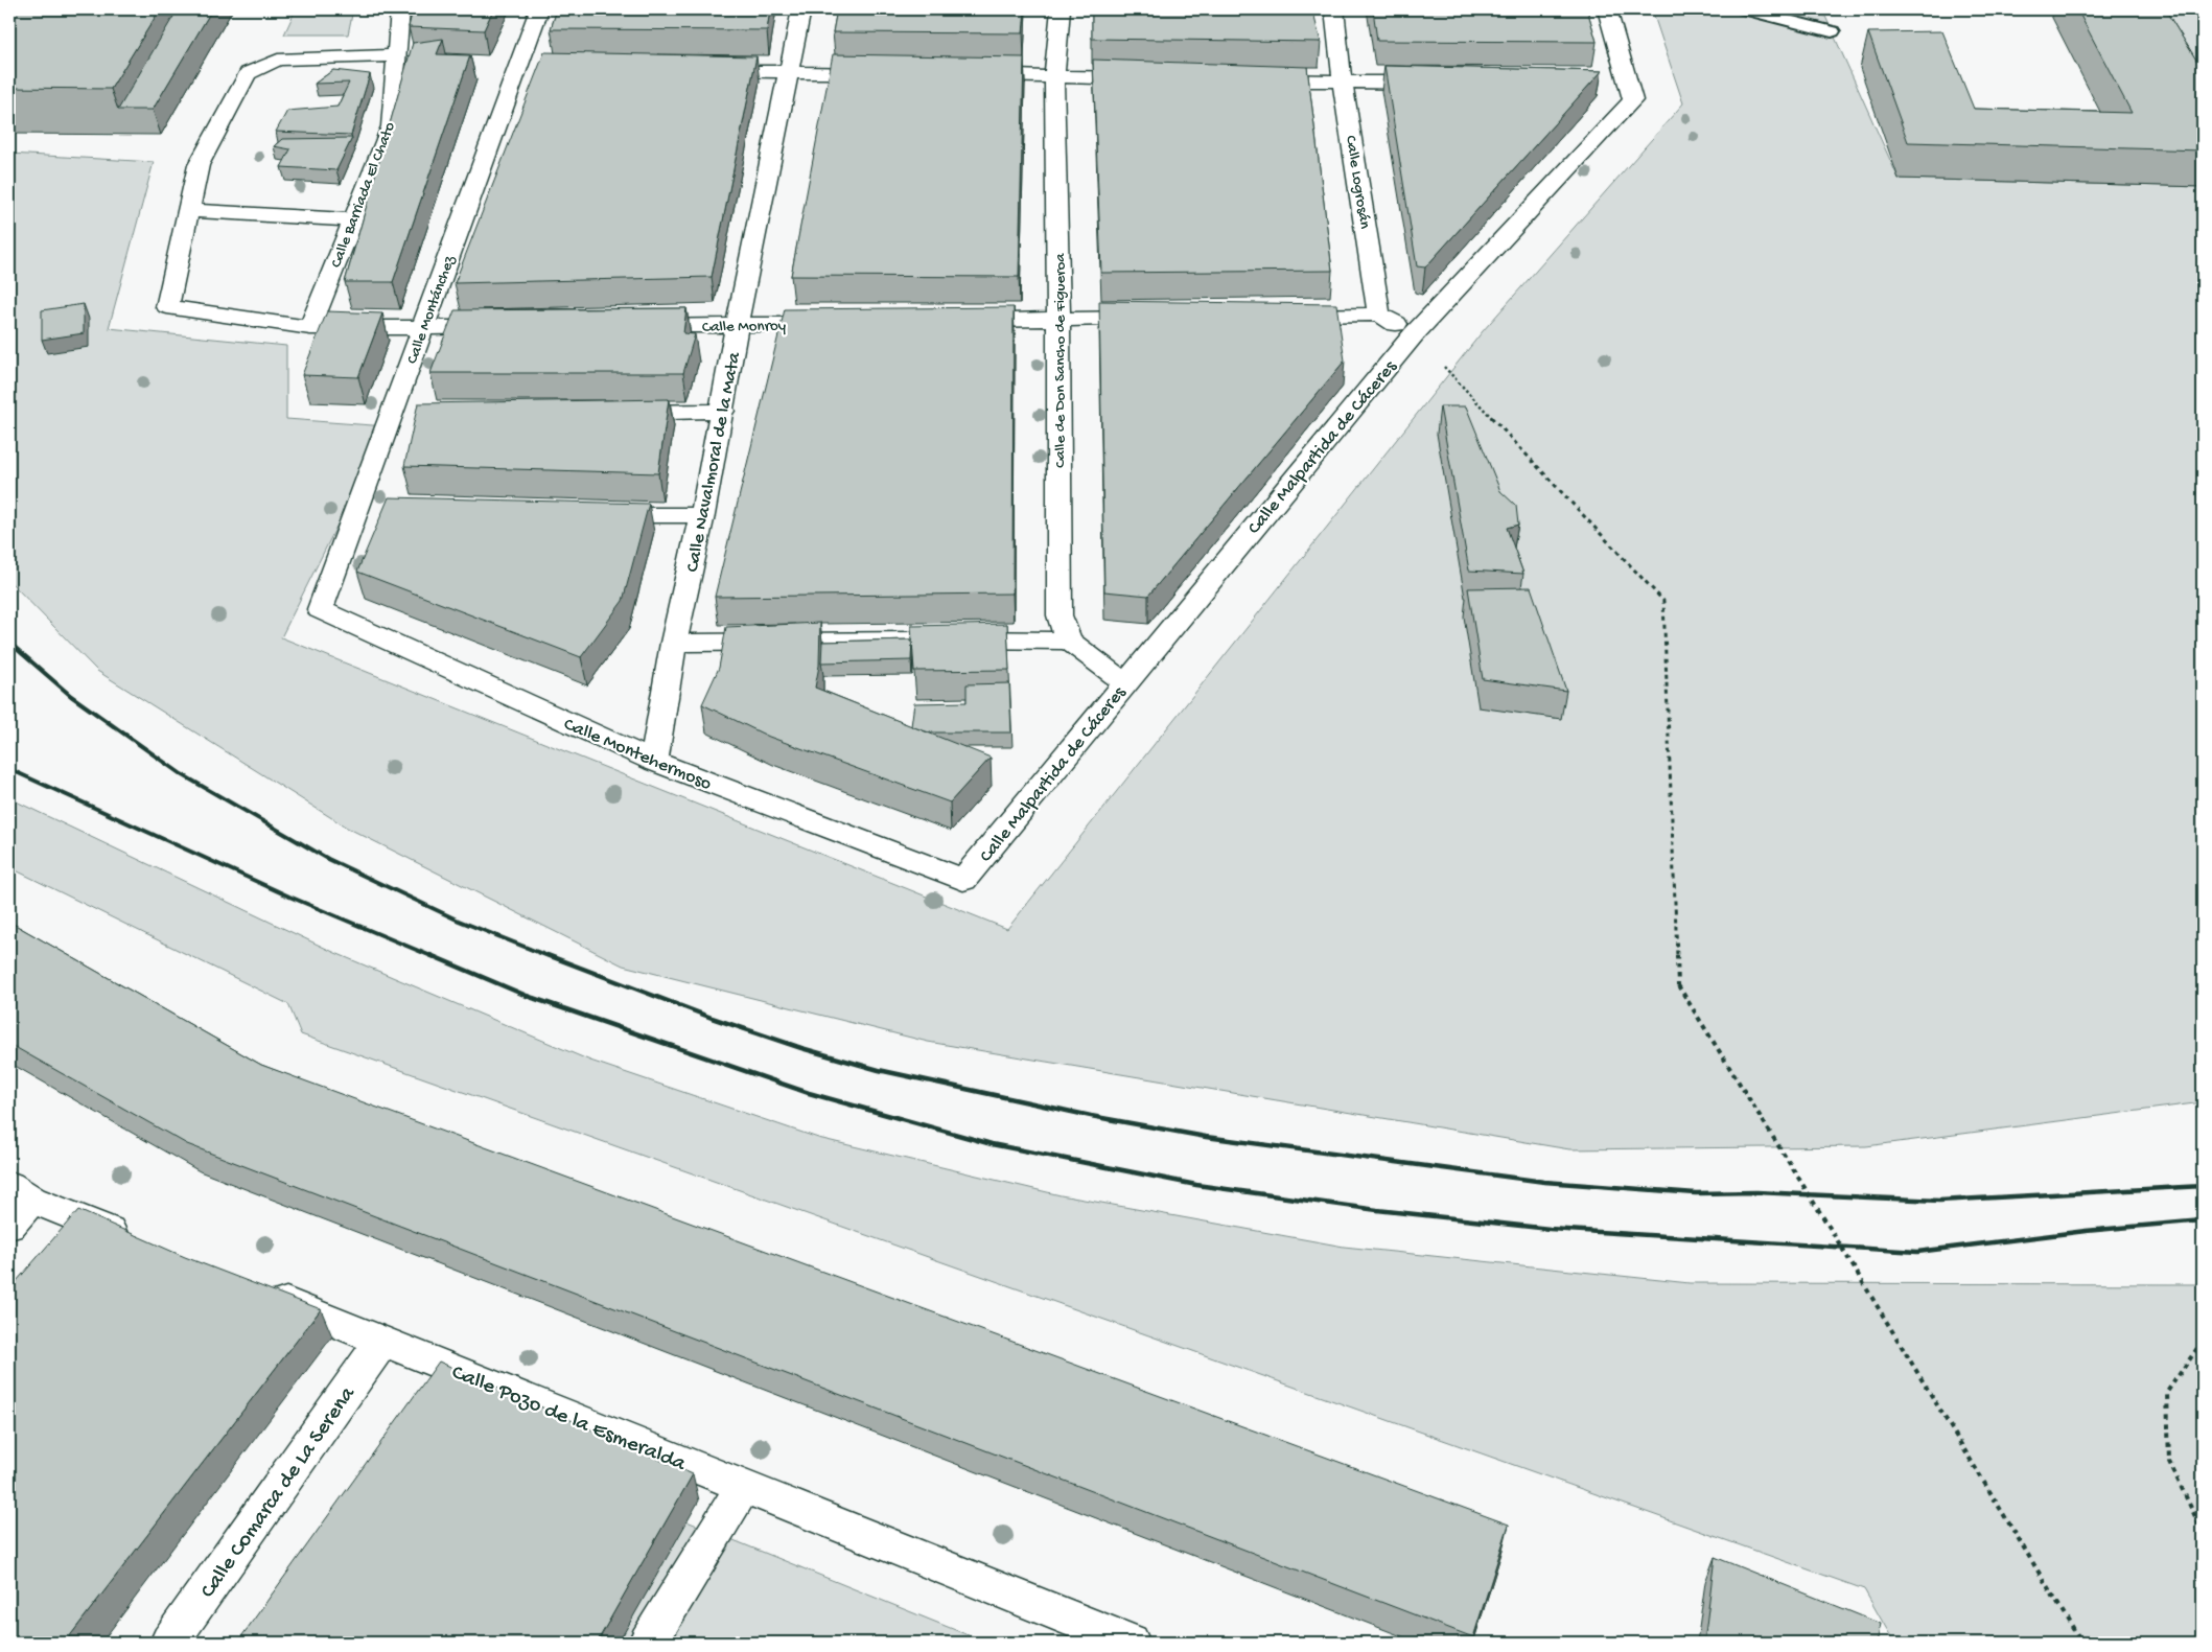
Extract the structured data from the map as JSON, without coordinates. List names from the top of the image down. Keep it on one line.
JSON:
{"streets":{"street":["Calle Logrosán","Calle Barriada El Chato","Calle Montánchez","Calle Monroy","Calle de Don Sancho de Figueroa","Calle Malpartida de Cáceres","Calle Navalmoral de la Mata","Calle Montehermoso","Calle Pozo de la Esmeralda","Calle Comarca de La Serena"]},"crossings":[["Calle Montánchez","Calle Montehermoso"],["Calle Monroy","Calle Navalmoral de la Mata"],["Calle Malpartida de Cáceres","Calle Montehermoso"],["Calle Navalmoral de la Mata","Calle Montehermoso"],["Calle Pozo de la Esmeralda","Calle Comarca de La Serena"]]}
